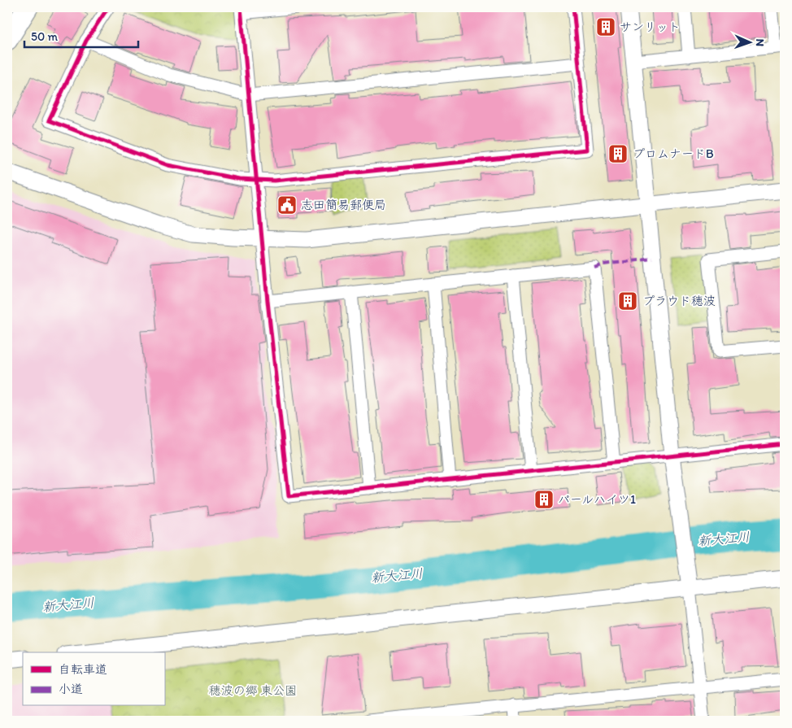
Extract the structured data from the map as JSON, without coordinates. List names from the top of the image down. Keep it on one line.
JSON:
{"water":["新大江川"],"parks":["穂波の郷 東公園"],"places":{"building":["サンリット","プロムナードB","プラウド穂波","パールハイツ1"],"public building":["志田簡易郵便局"]},"legend":["自転車道","小道"],"scale_bar":"50 m","north":"right"}
